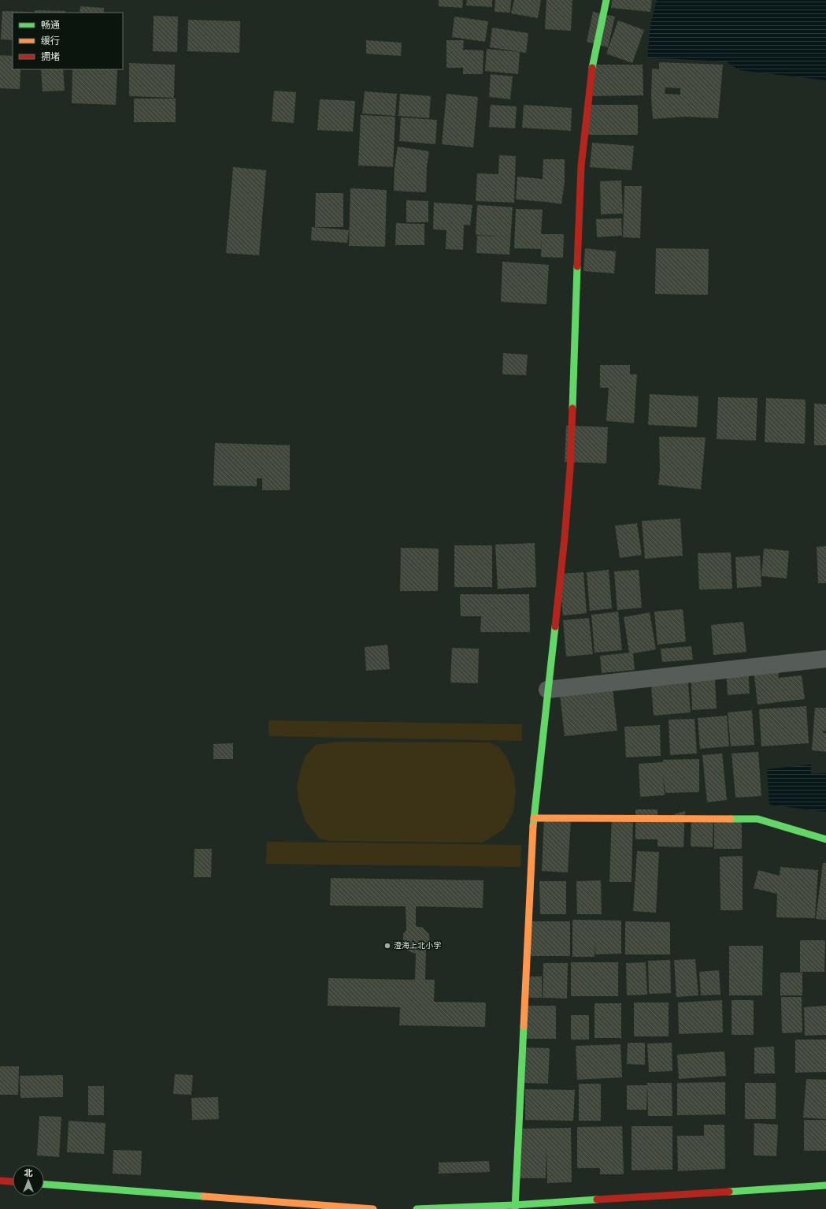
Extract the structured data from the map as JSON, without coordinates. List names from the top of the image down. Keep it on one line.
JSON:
{"places":["澄海上北小学"],"legend":["畅通","缓行","拥堵"],"north":"top"}
